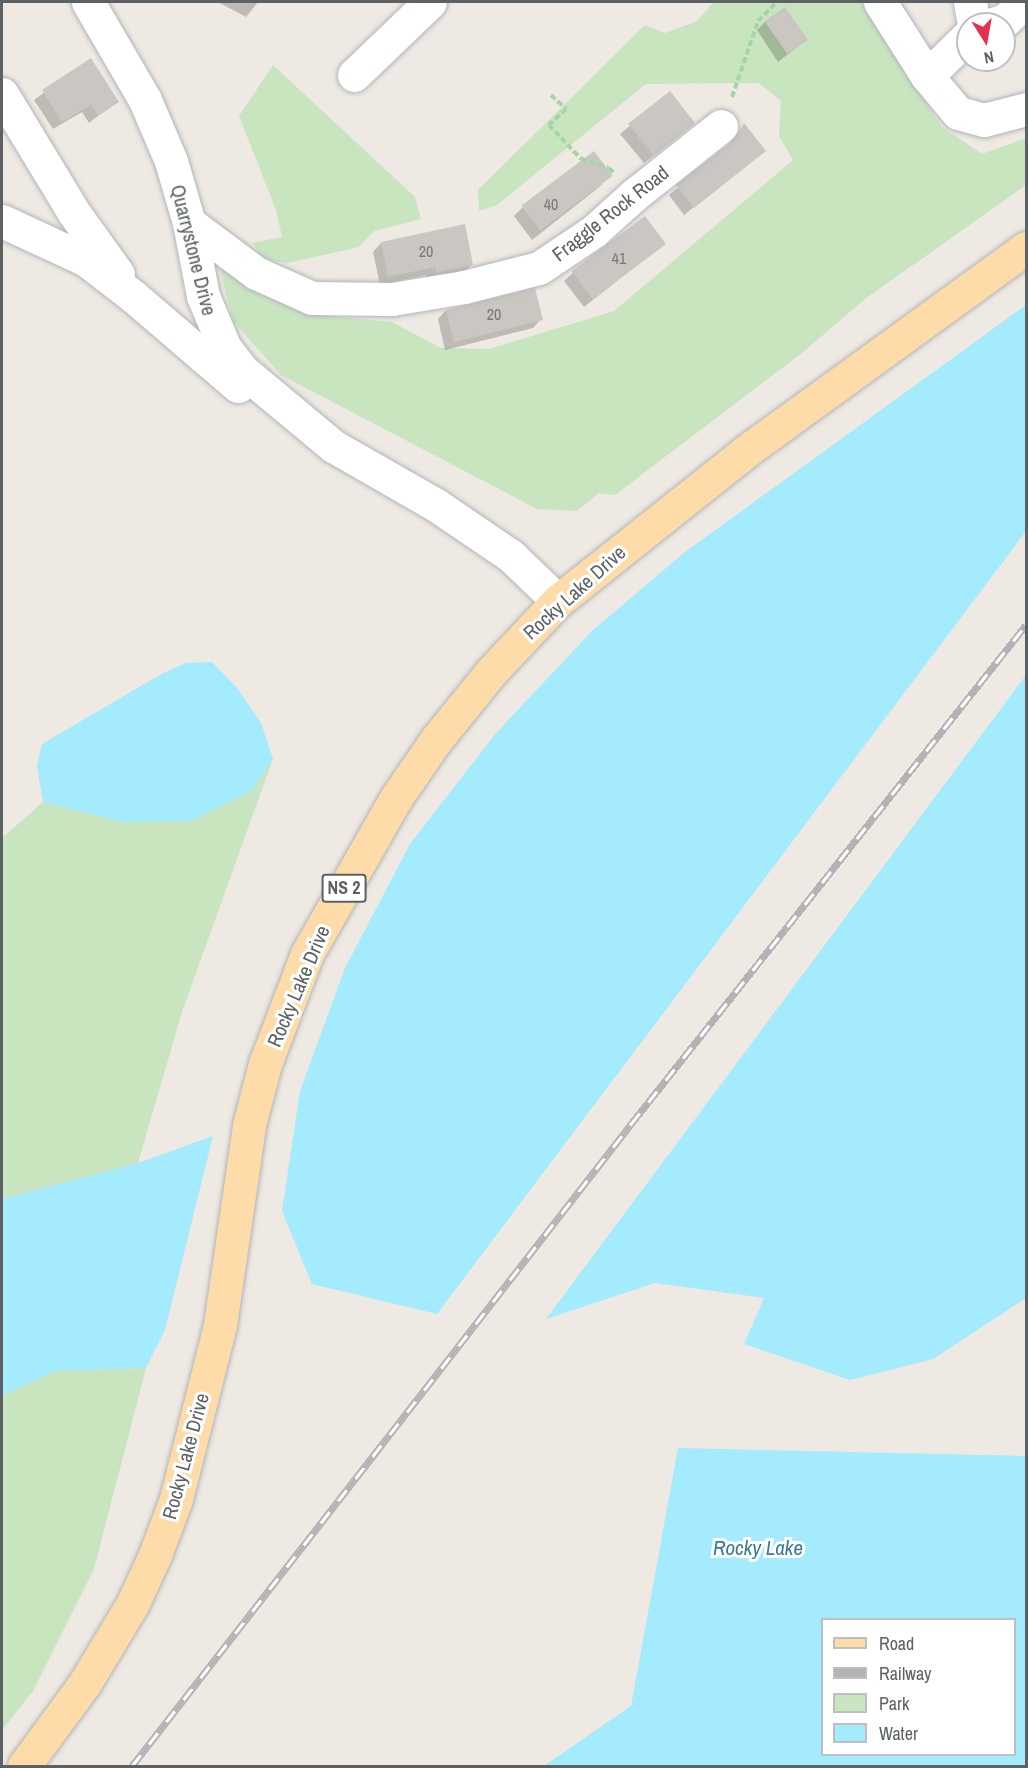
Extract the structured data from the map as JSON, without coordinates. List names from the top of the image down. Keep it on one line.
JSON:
{"streets":{"main road":["Rocky Lake Drive","NS 2"],"lane":["Fraggle Rock Road","Quarrystone Drive"]},"crossings":[["Fraggle Rock Road","Quarrystone Drive"],["Quarrystone Drive","Rocky Lake Drive"]],"water":["Rocky Lake"],"house_numbers":["40","20","41","20"],"legend":["Road","Railway","Park","Water"],"north":"bottom"}
